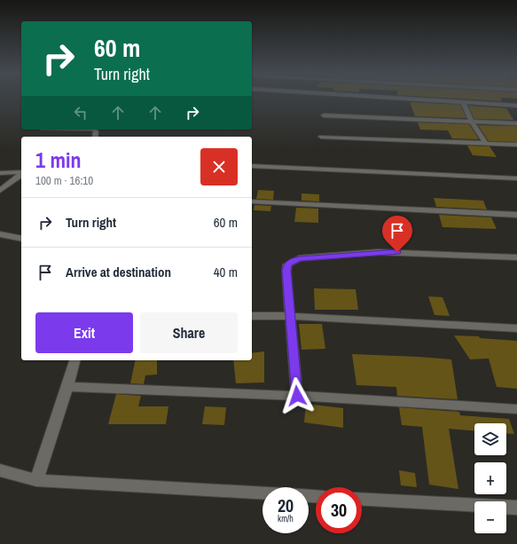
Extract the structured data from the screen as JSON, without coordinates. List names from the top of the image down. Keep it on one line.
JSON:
{"page":{"turn":["60 m","Turn right"],"heading":["1 min","100 m · 16:10"],"list":[{"name":"Turn right","value":"60 m"},{"name":"Arrive at destination","value":"40 m"}],"buttons":["Exit","Share"],"map_buttons":["+","−"],"speed":"20 km/h","limit":"30"}}
